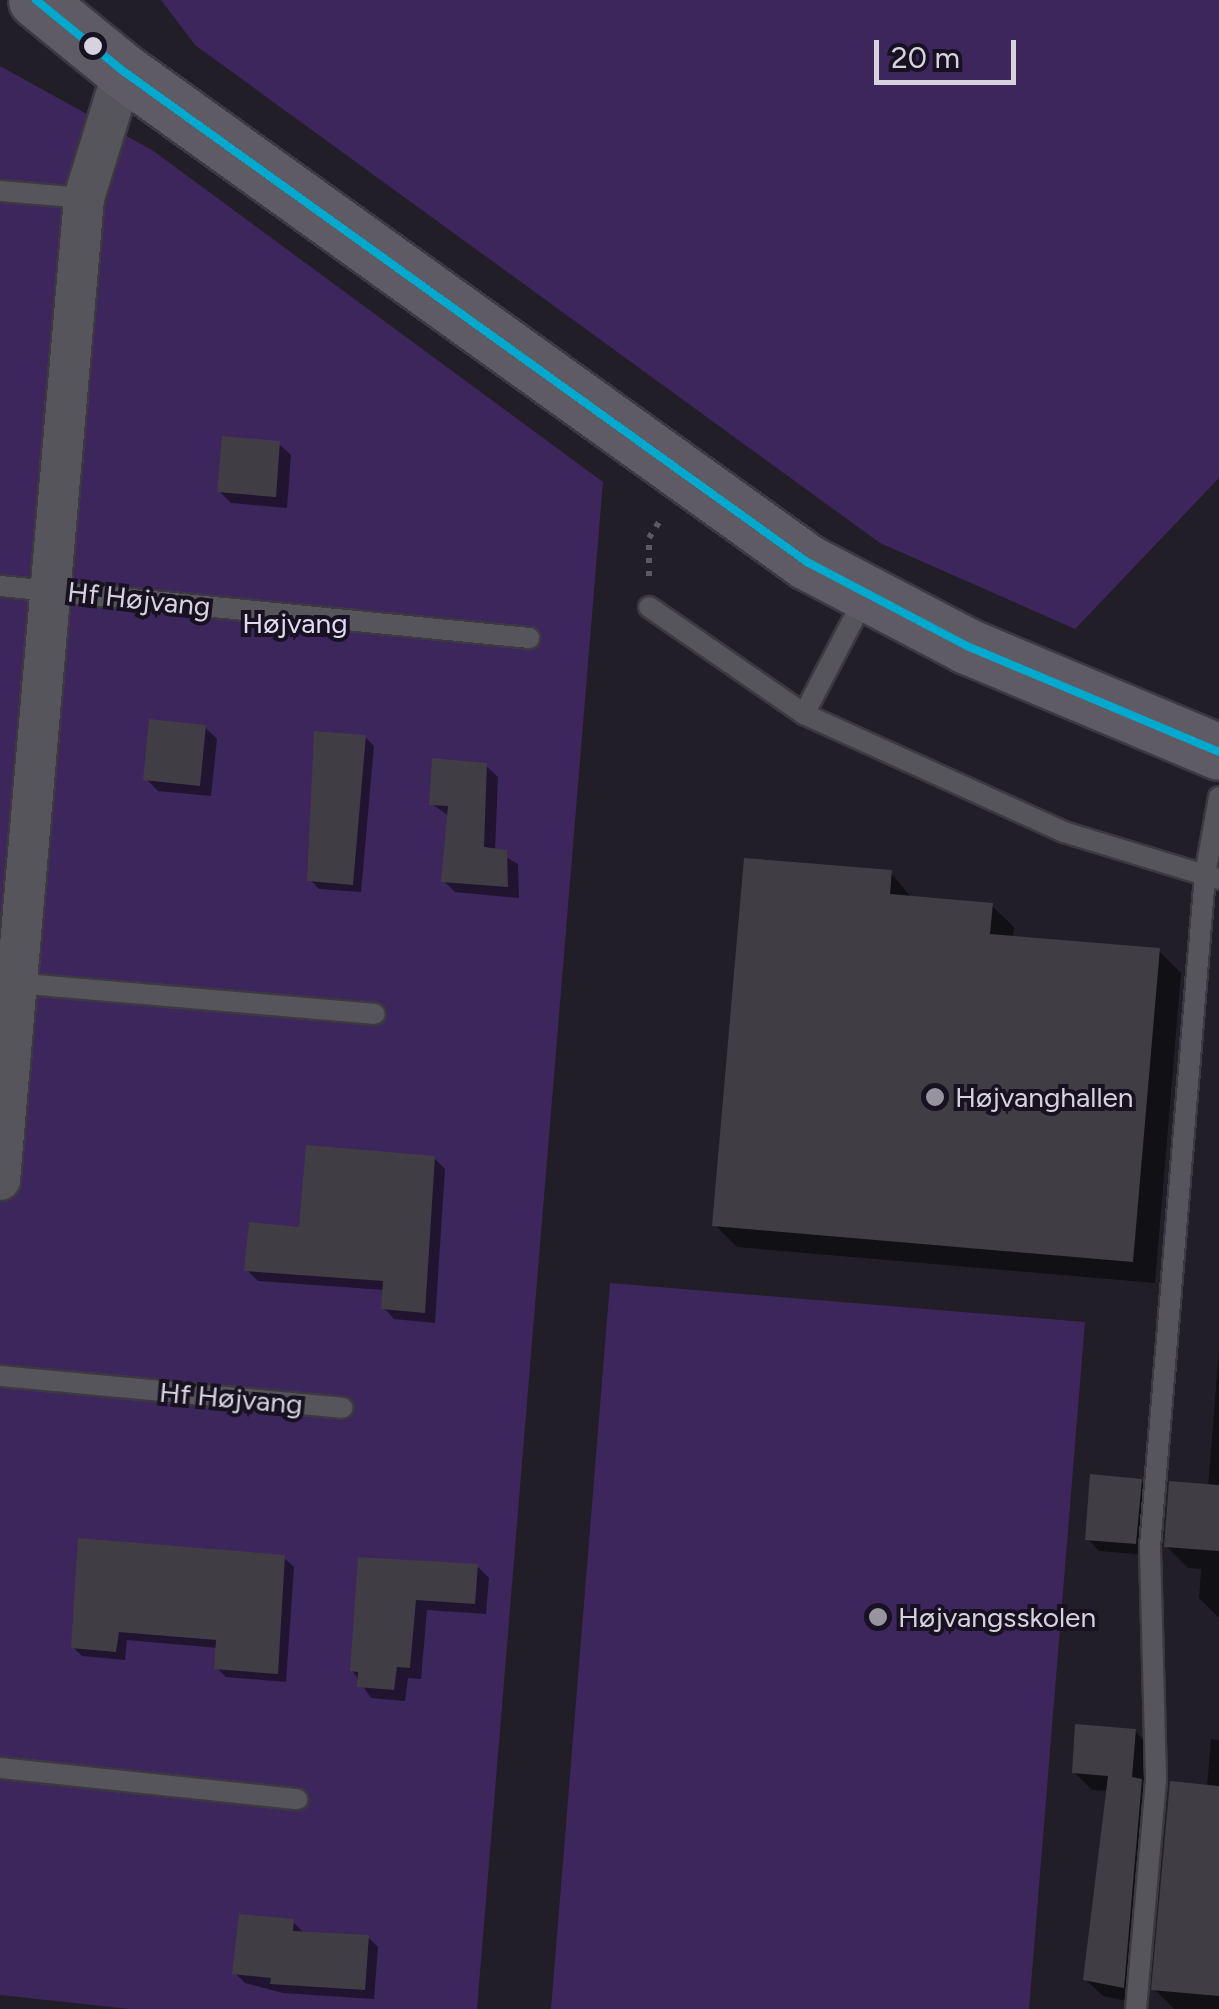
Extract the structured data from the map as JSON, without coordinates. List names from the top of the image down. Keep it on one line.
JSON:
{"streets":{"street":["Hf Højvang"]},"parks":["Højvang"],"places":["Højvanghallen","Højvangsskolen"],"scale_bar":"20 m"}
